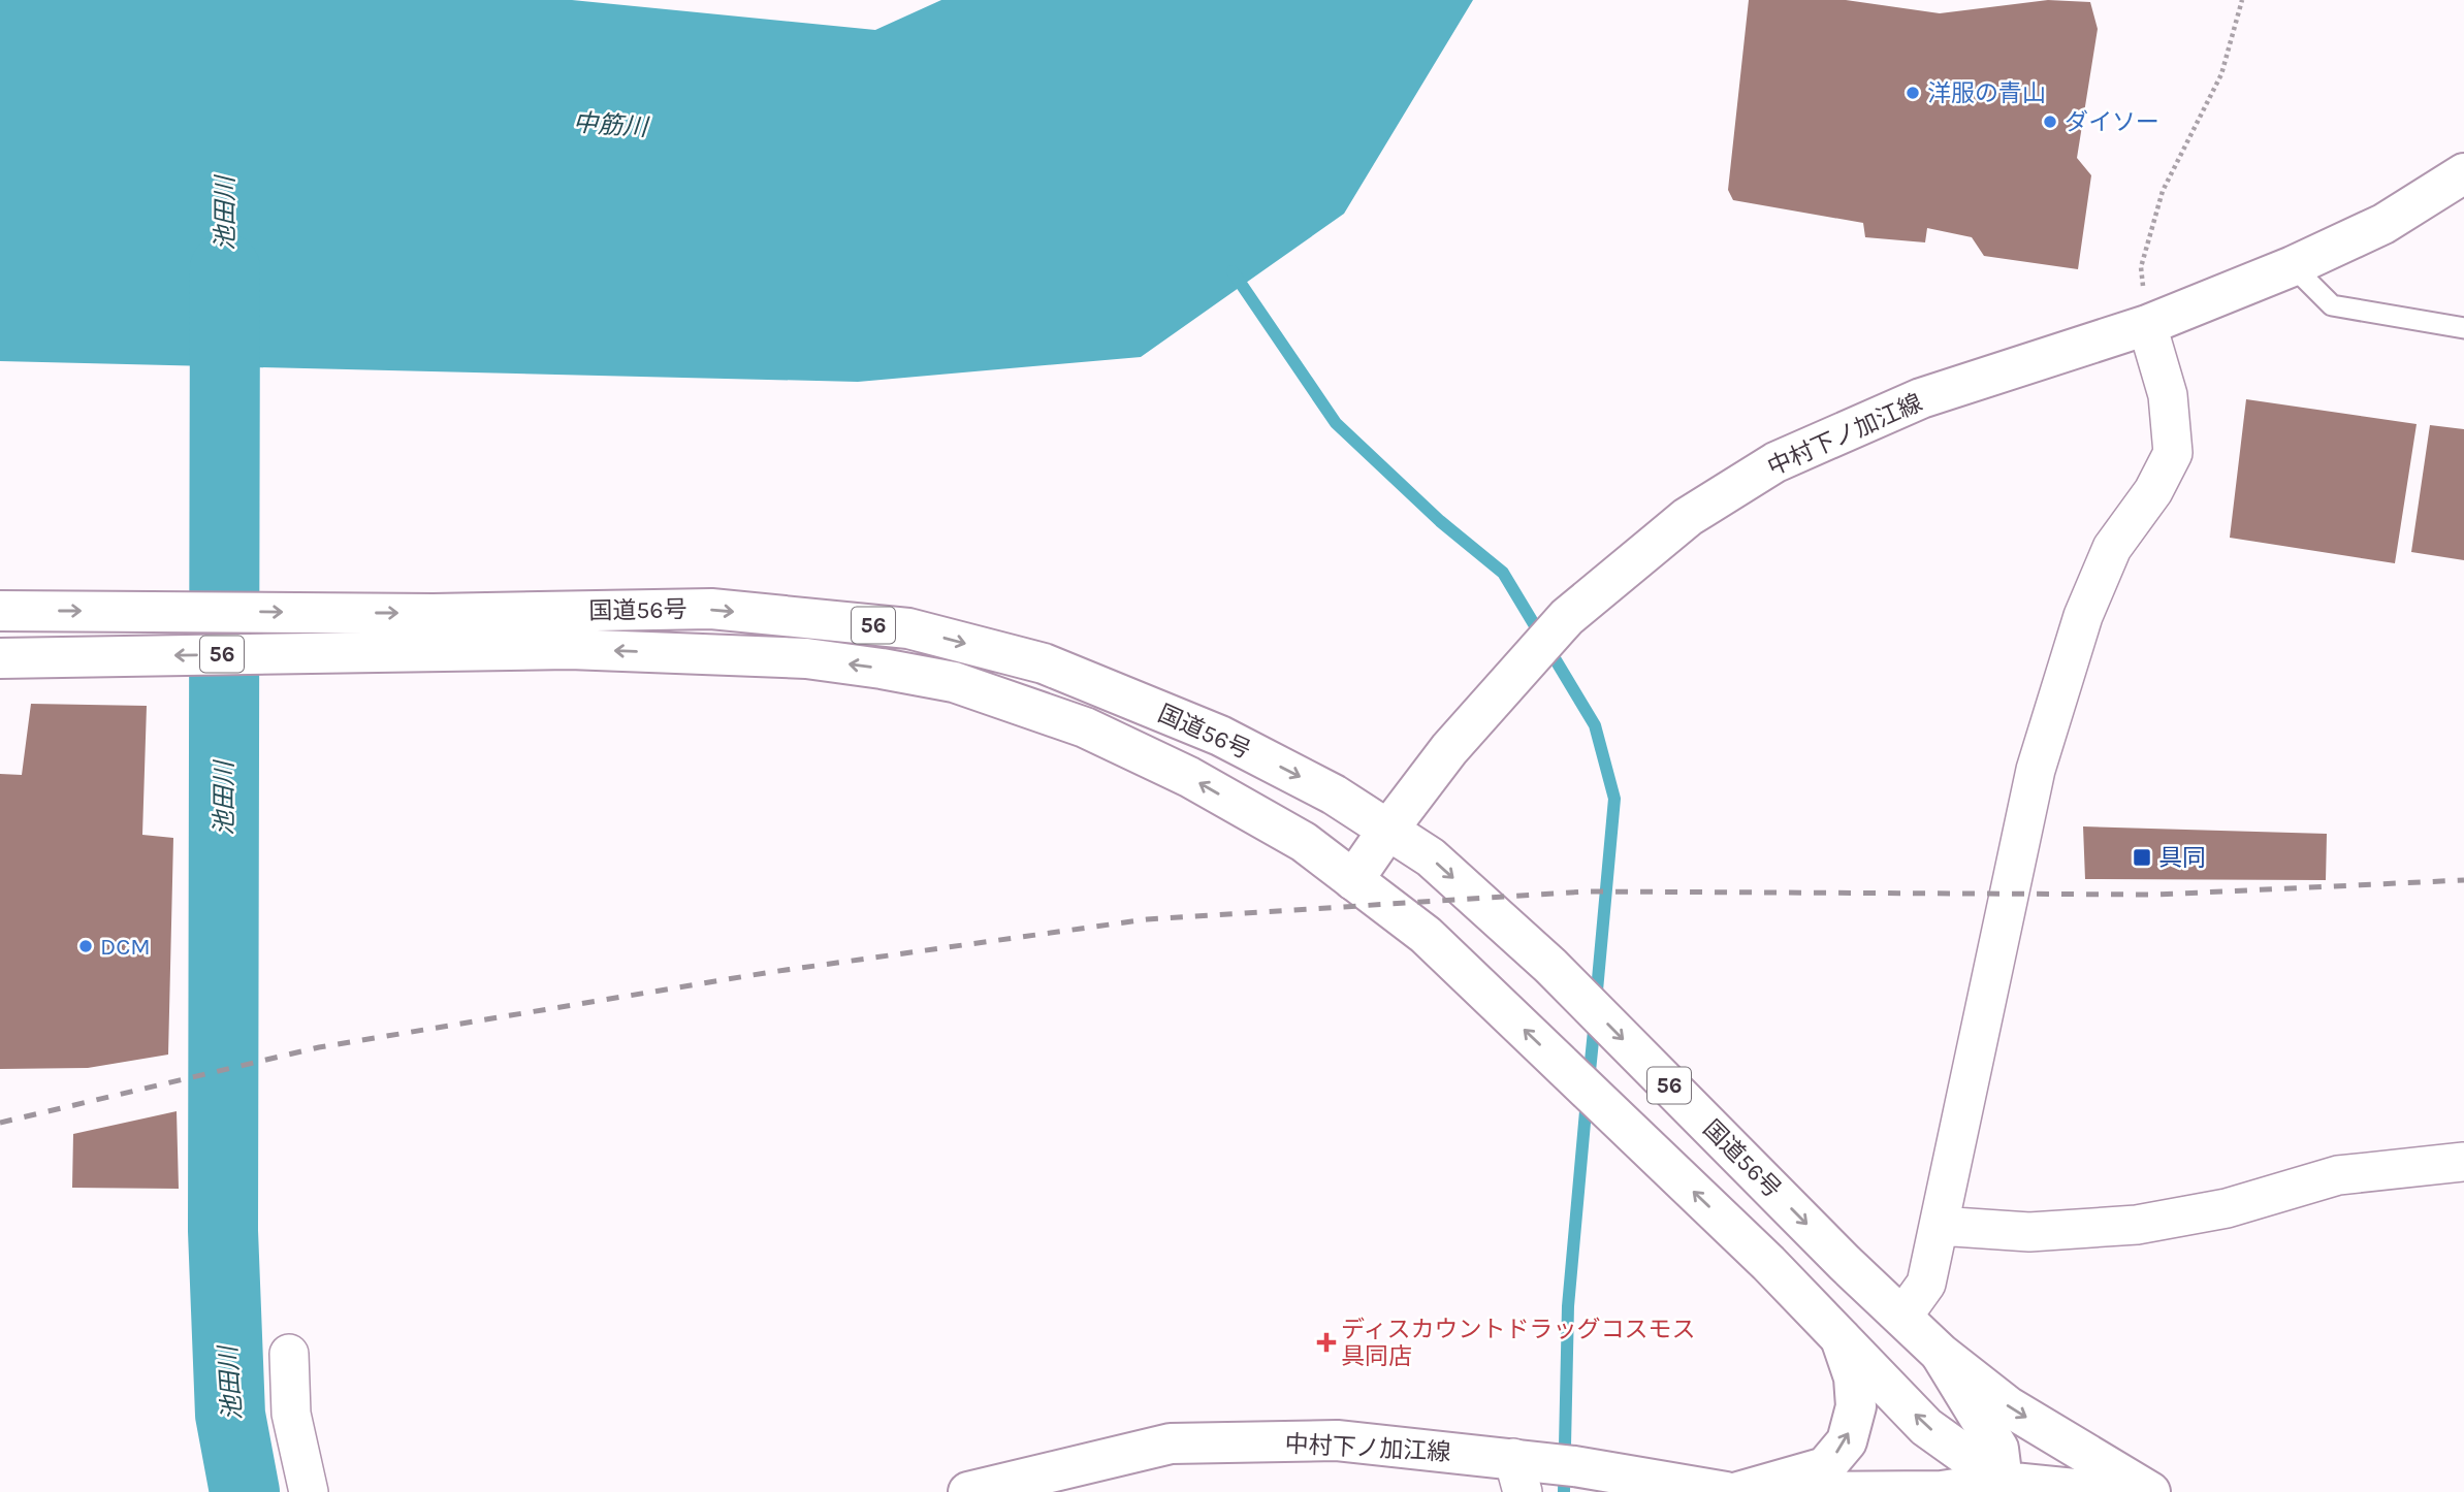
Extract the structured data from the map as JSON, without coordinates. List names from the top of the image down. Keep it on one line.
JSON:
{"streets":{"main road":["中村下ノ加江線","国道56号","56"]},"crossings":[["中村下ノ加江線","国道56号"]],"water":["中筋川","池田川"],"places":{"other":["洋服の青山","ダイソー","DCM"],"transit":["具同"],"health":["ディスカウントドラッグコスモス 具同店"]}}
